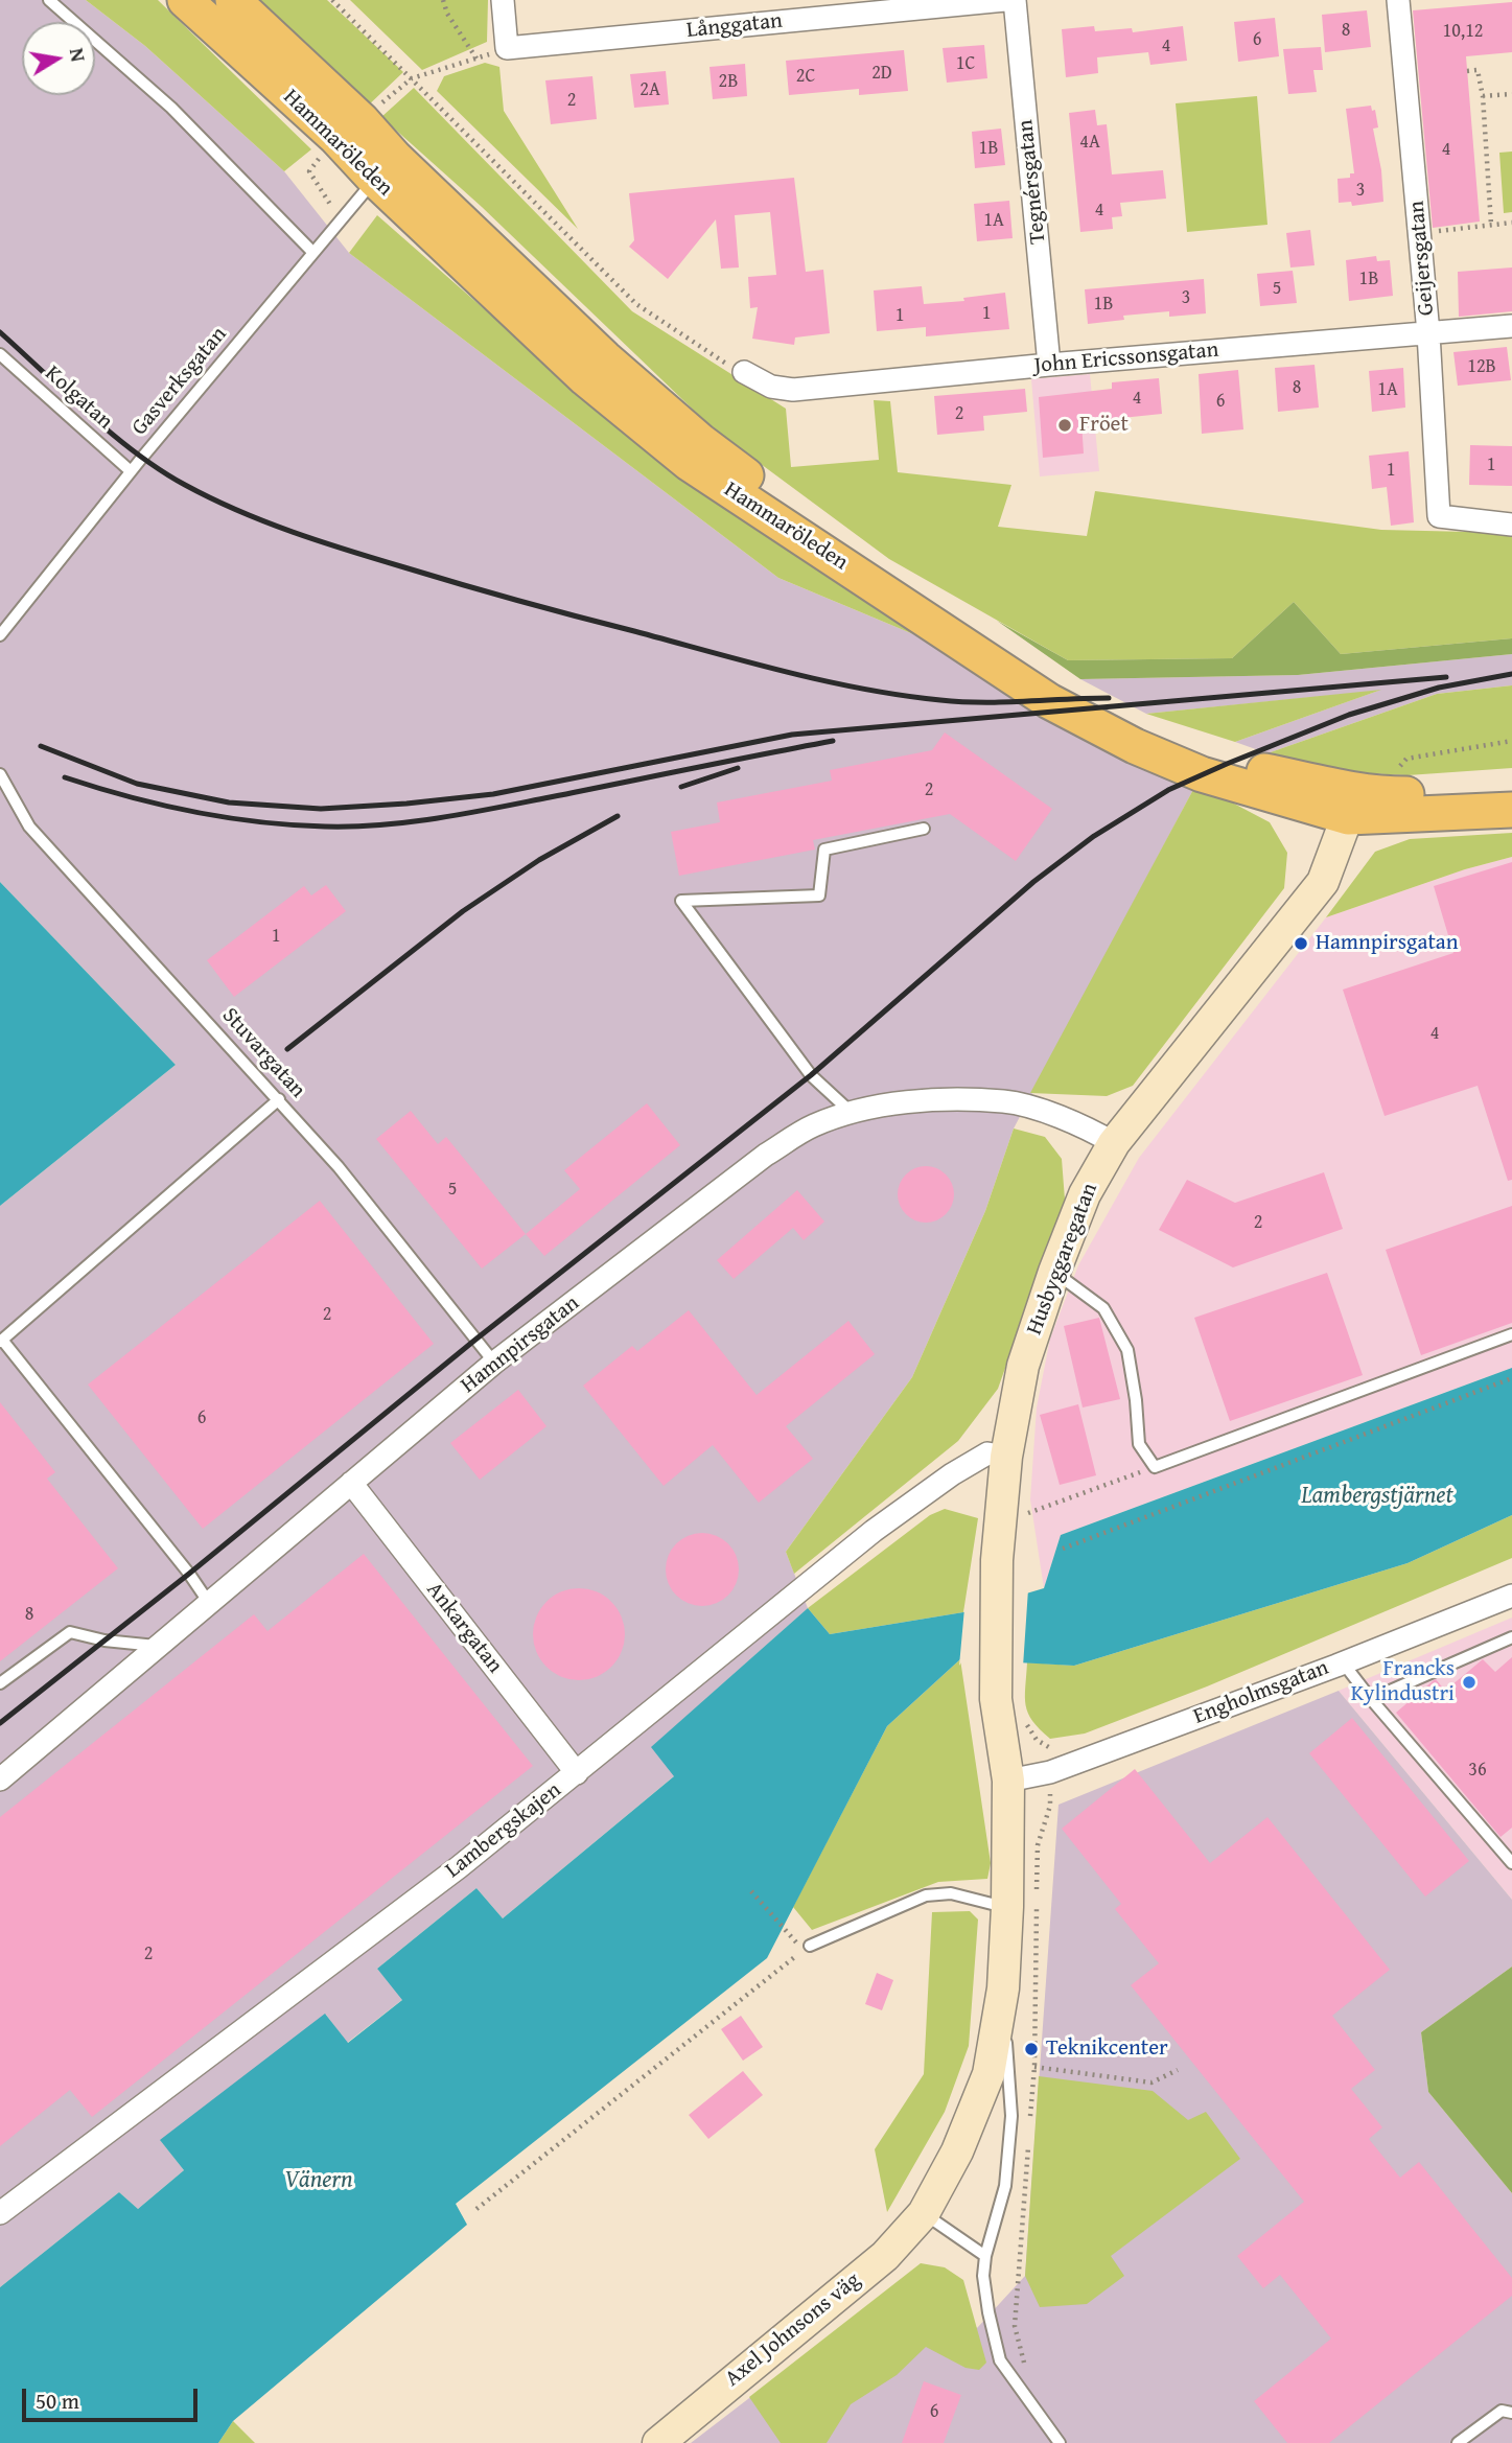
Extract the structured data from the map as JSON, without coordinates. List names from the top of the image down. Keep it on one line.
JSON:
{"streets":{"main road":["Hammaröleden"],"street":["Långgatan","Tegnérsgatan","Geijersgatan","John Ericssonsgatan","Husbyggaregatan","Hamnpirsgatan","Ankargatan","Engholmsgatan","Lambergskajen","Axel Johnsons väg"],"lane":["Gasverksgatan","Kolgatan","Stuvargatan"]},"crossings":[["Hammaröleden","Gasverksgatan"],["Hammaröleden","Husbyggaregatan"],["Tegnérsgatan","John Ericssonsgatan"],["Geijersgatan","John Ericssonsgatan"],["Gasverksgatan","Kolgatan"],["Stuvargatan","Hamnpirsgatan"],["Husbyggaregatan","Hamnpirsgatan"],["Husbyggaregatan","Engholmsgatan"],["Husbyggaregatan","Lambergskajen"],["Husbyggaregatan","Axel Johnsons väg"],["Hamnpirsgatan","Ankargatan"],["Ankargatan","Lambergskajen"],["Engholmsgatan","Axel Johnsons väg"]],"water":["Lambergstjärnet","Vänern"],"places":["Fröet","Hamnpirsgatan","Francks Kylindustri","Teknikcenter"],"house_numbers":["8","10,12","6","4","1C","2D","2C","2B","2A","2","4A","1B","4","3","4","1A","1B","5","3","1B","1","1","12B","8","1A","4","6","2","1","1","2","1","4","5","2","2","6","8","36","2","6"],"scale_bar":"50 m","north":"right"}
